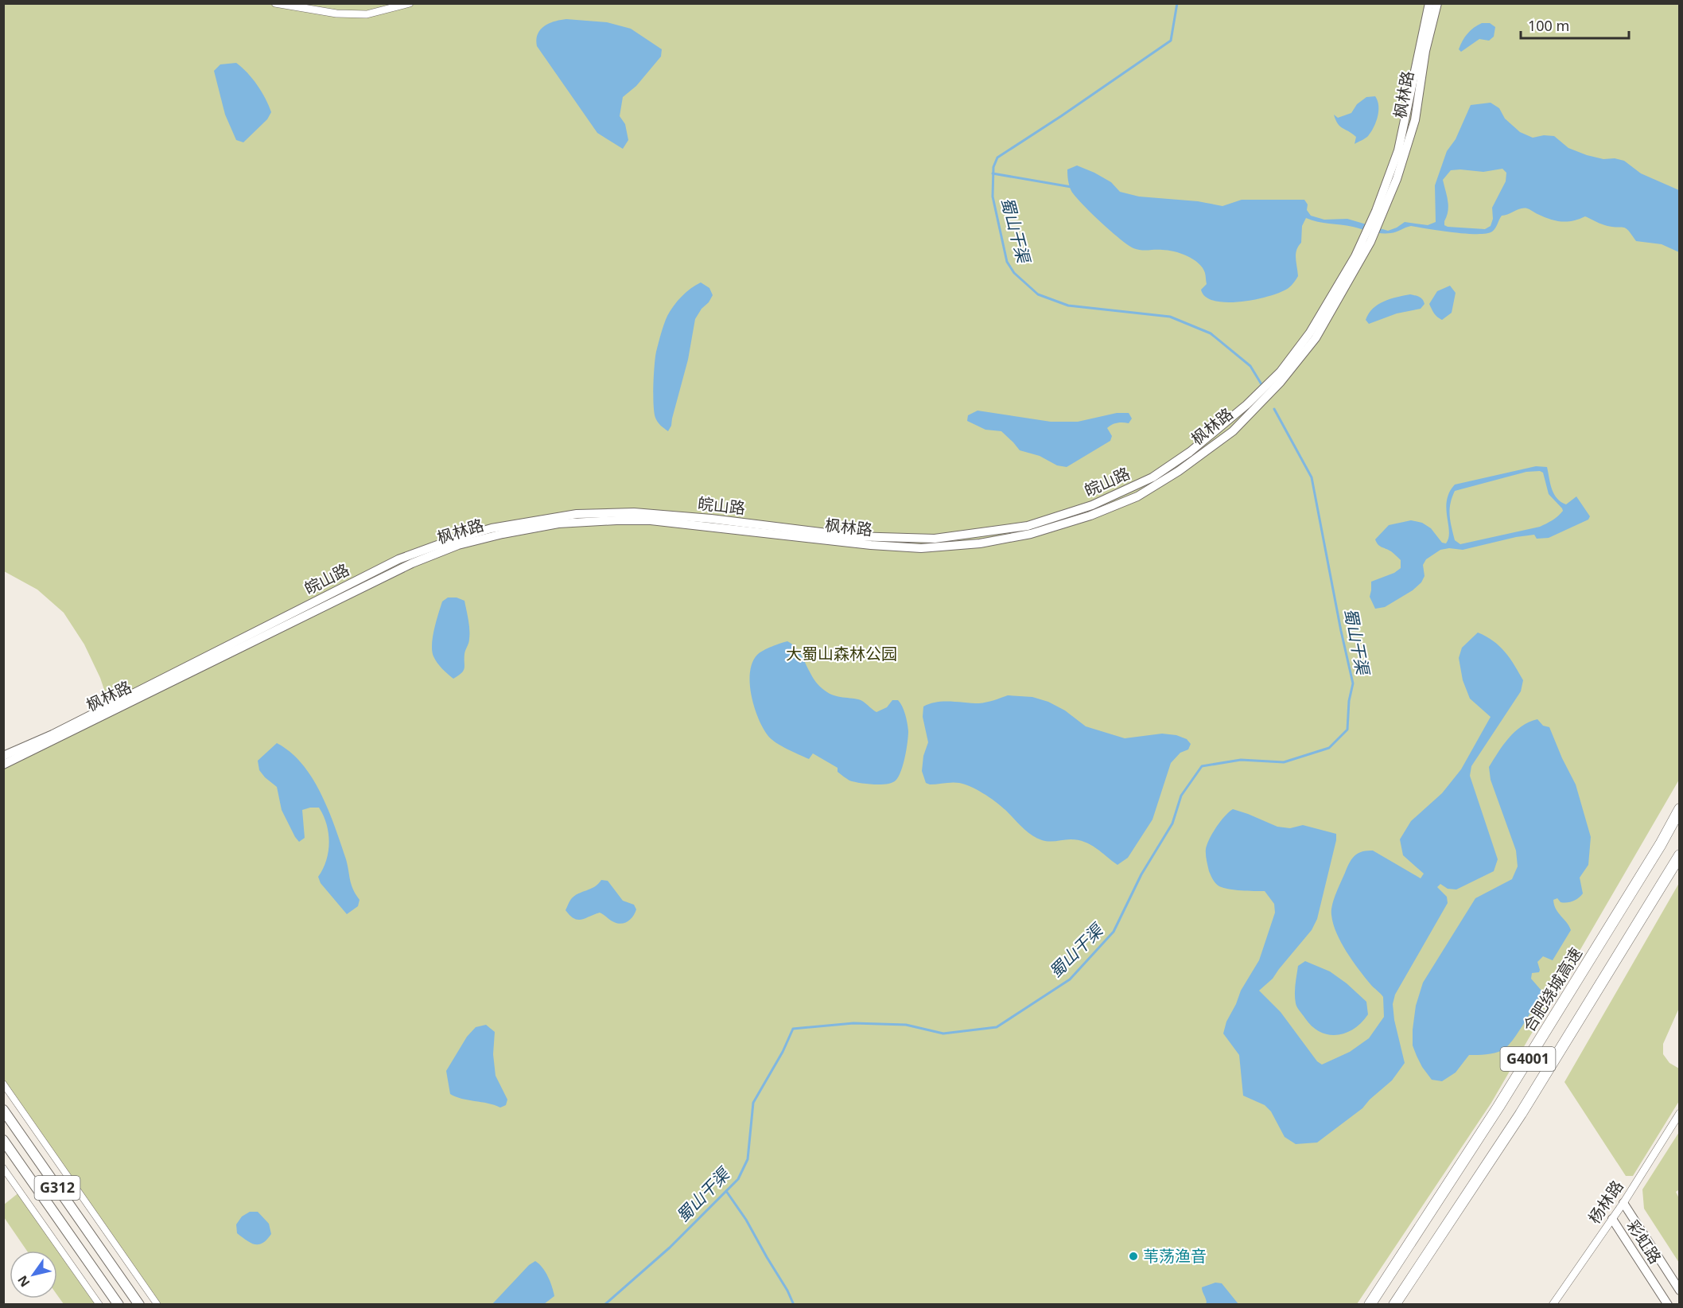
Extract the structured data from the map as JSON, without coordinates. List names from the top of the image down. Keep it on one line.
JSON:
{"streets":{"highway":["合肥绕城高速","G4001","G312"],"main road":["枫林路","皖山路","彩虹路"],"street":["杨林路"]},"crossings":[["枫林路","皖山路"],["杨林路","彩虹路"]],"water":["蜀山干渠"],"parks":["大蜀山森林公园"],"places":["苇荡渔音"],"scale_bar":"100 m","north":"bottom left"}
